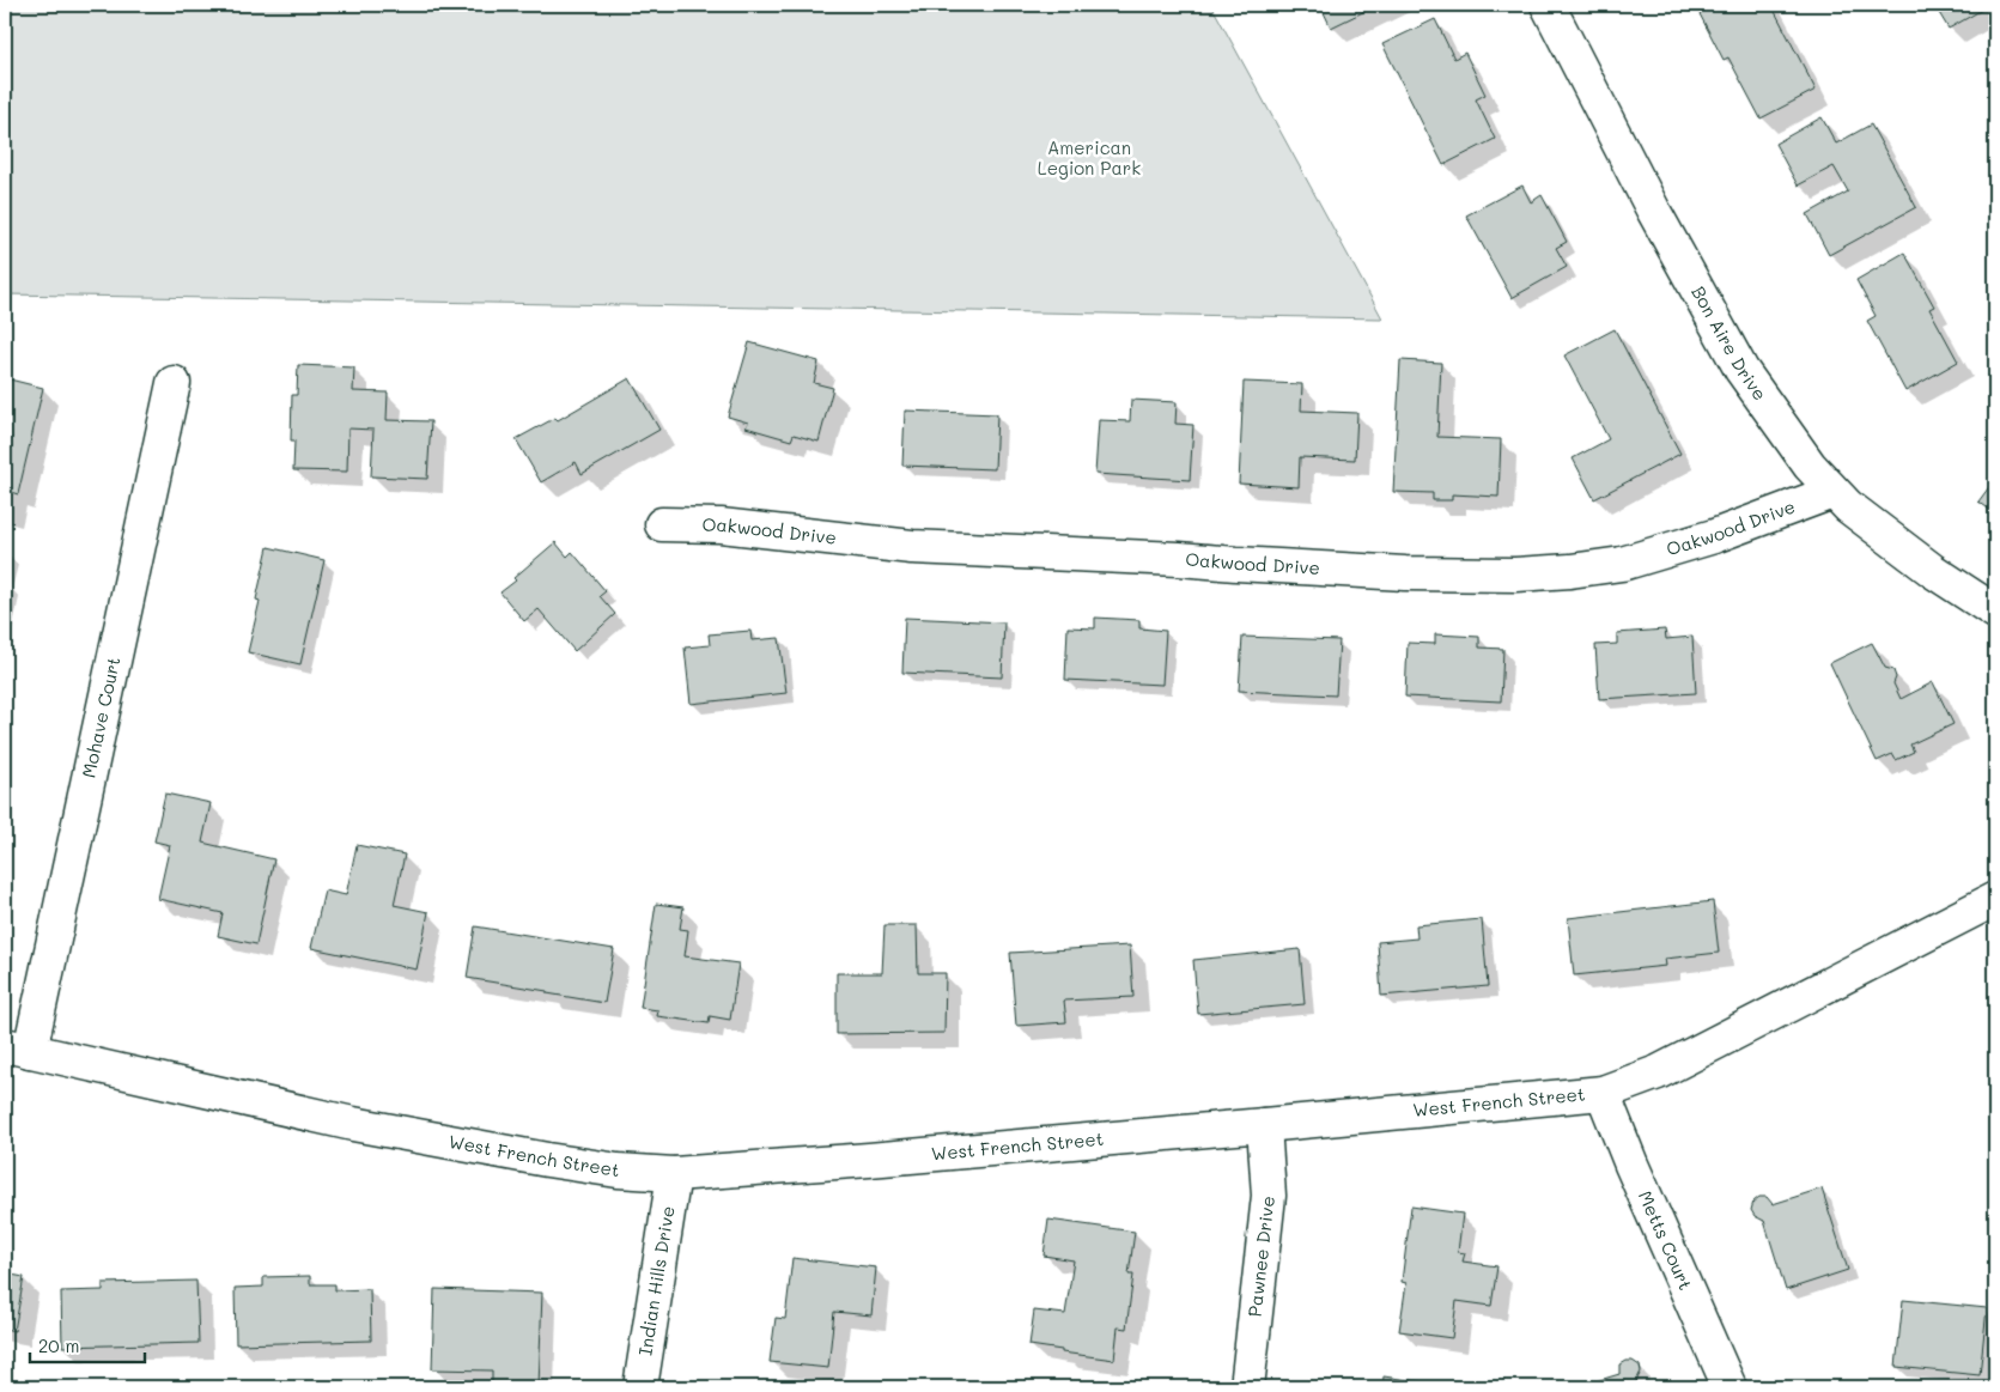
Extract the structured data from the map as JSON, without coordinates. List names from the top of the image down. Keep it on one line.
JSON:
{"streets":{"street":["Bon Aire Drive","Oakwood Drive","Mohave Court","West French Street","Metts Court","Pawnee Drive","Indian Hills Drive"]},"crossings":[["Bon Aire Drive","Oakwood Drive"],["Mohave Court","West French Street"],["West French Street","Metts Court"],["West French Street","Pawnee Drive"],["West French Street","Indian Hills Drive"]],"parks":["American Legion Park"],"scale_bar":"20 m"}
